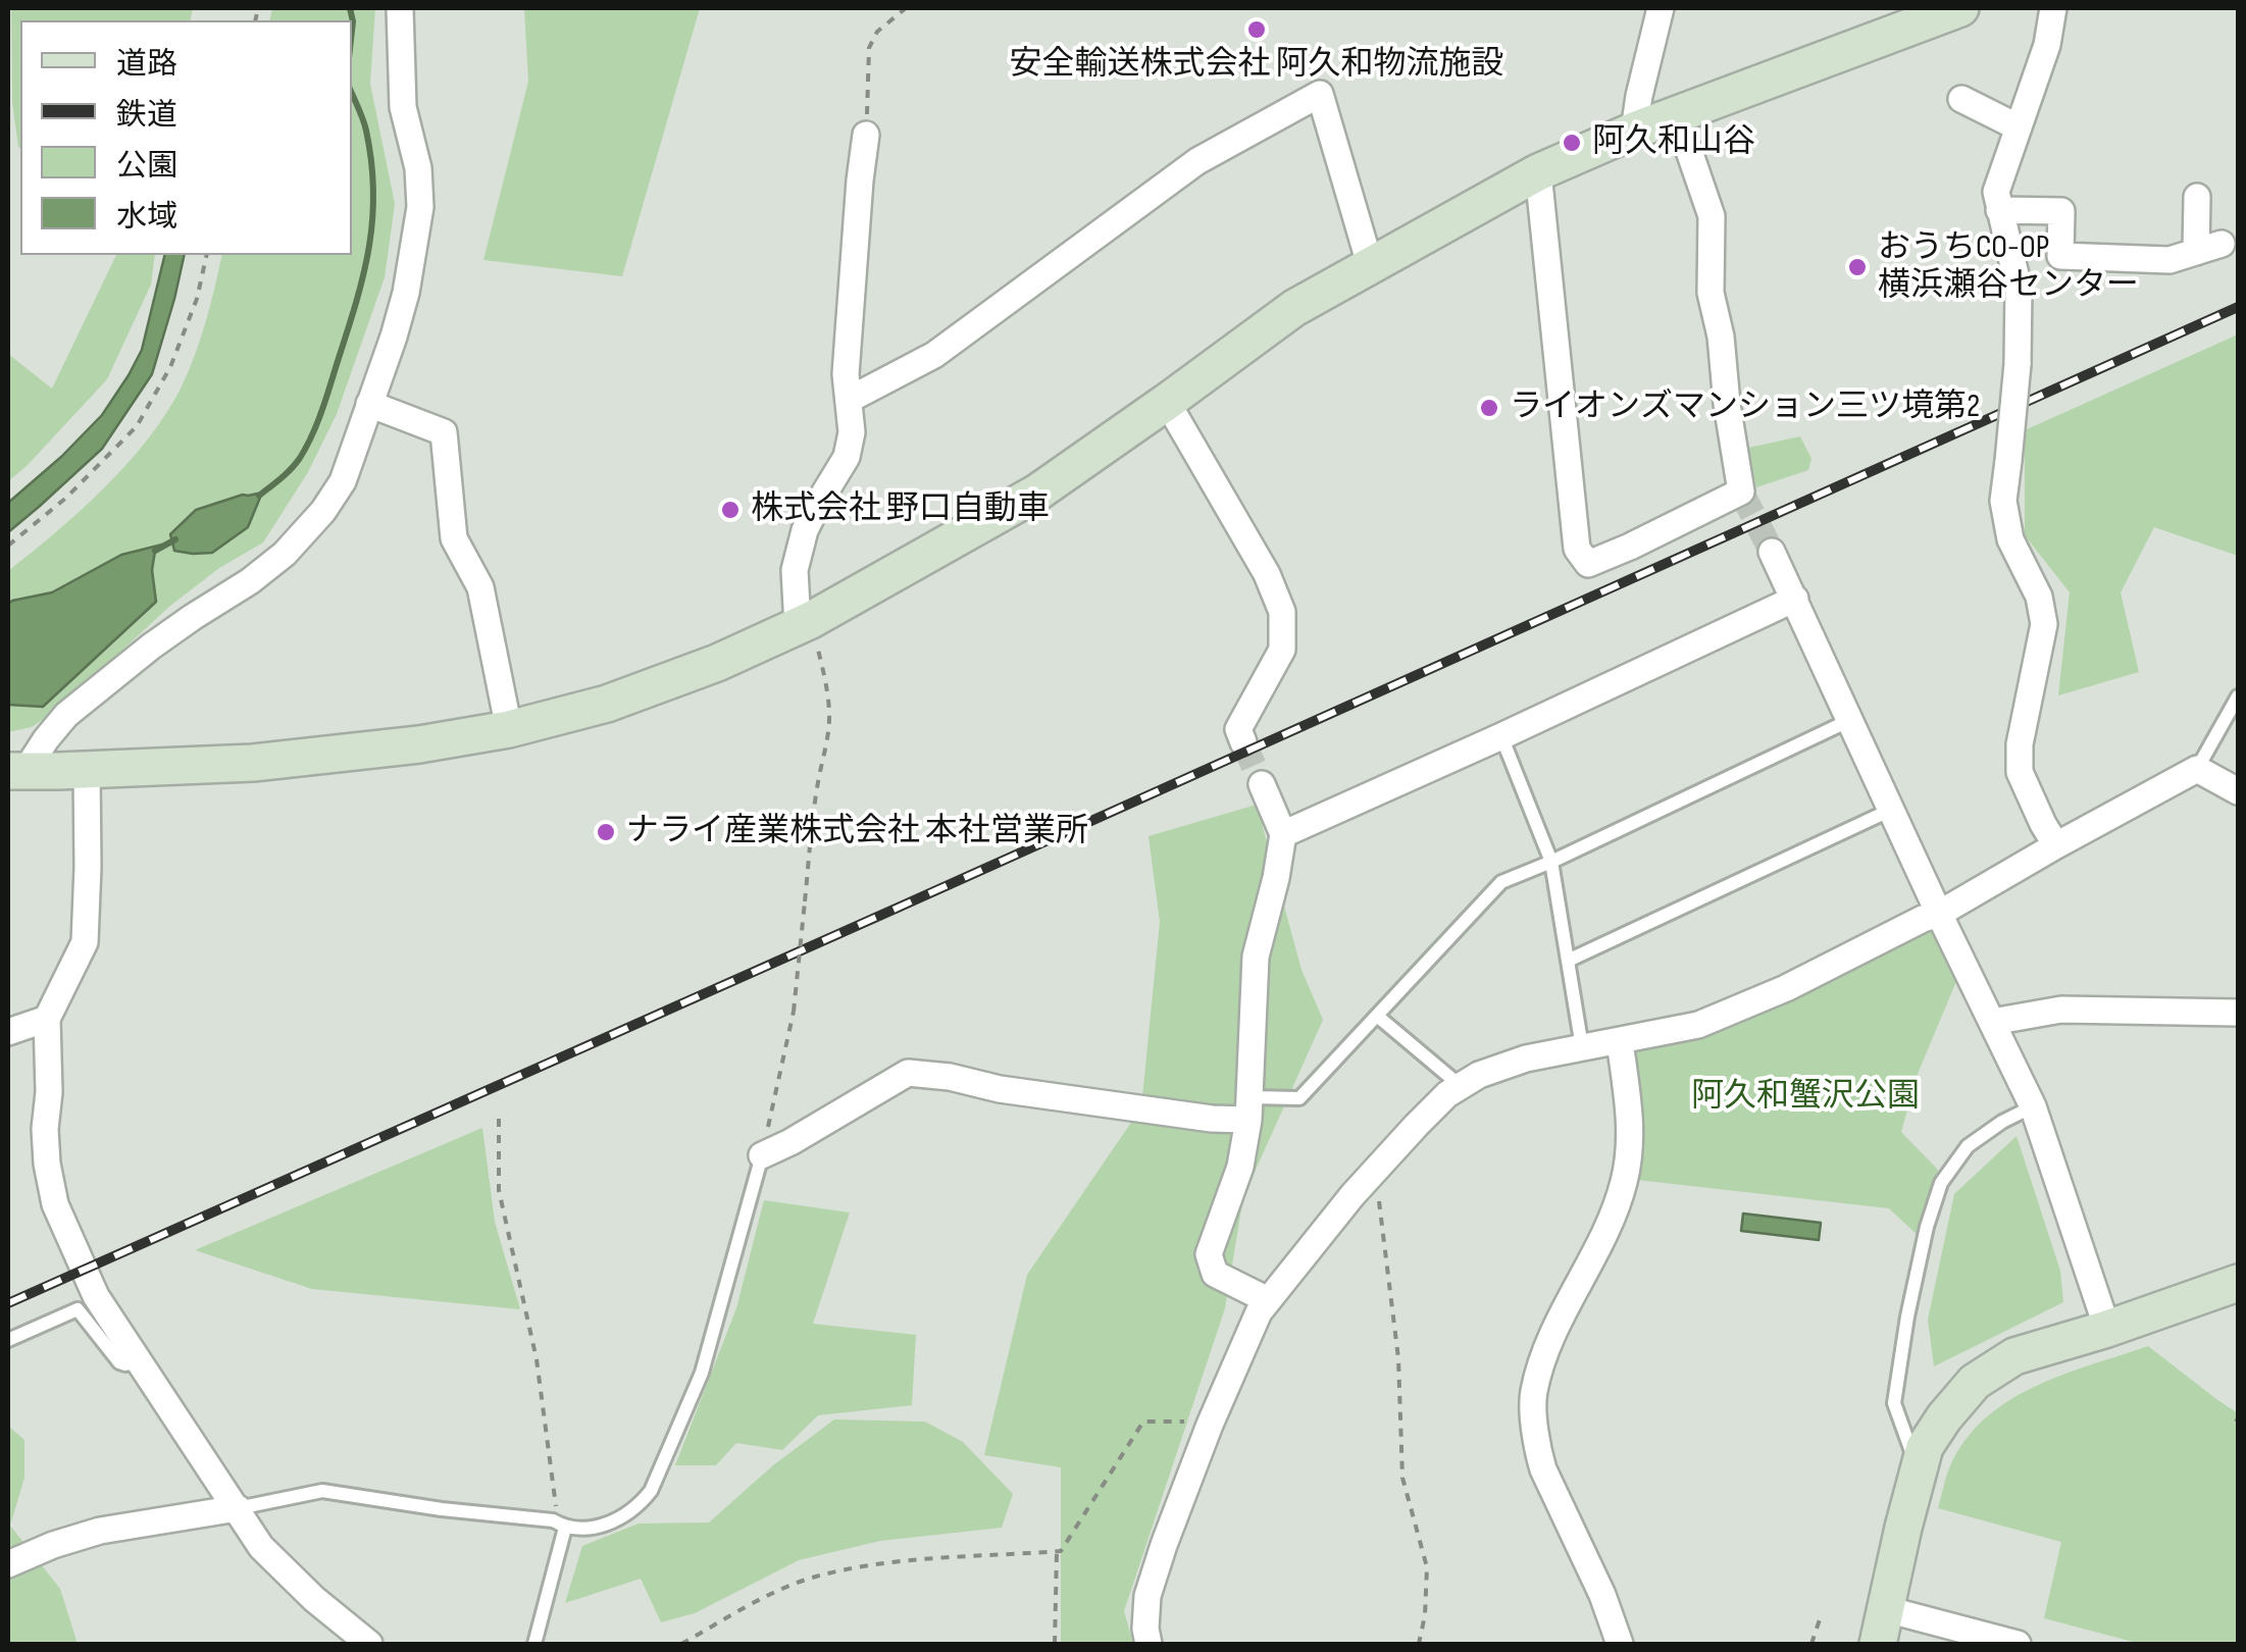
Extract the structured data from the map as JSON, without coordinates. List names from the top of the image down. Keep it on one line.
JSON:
{"parks":["阿久和蟹沢公園"],"places":["安全輸送株式会社 阿久和物流施設","阿久和山谷","おうちCO-OP 横浜瀬谷センター","ライオンズマンション三ツ境第2","株式会社 野口自動車","ナライ産業株式会社 本社営業所"],"legend":["道路","鉄道","公園","水域"]}
